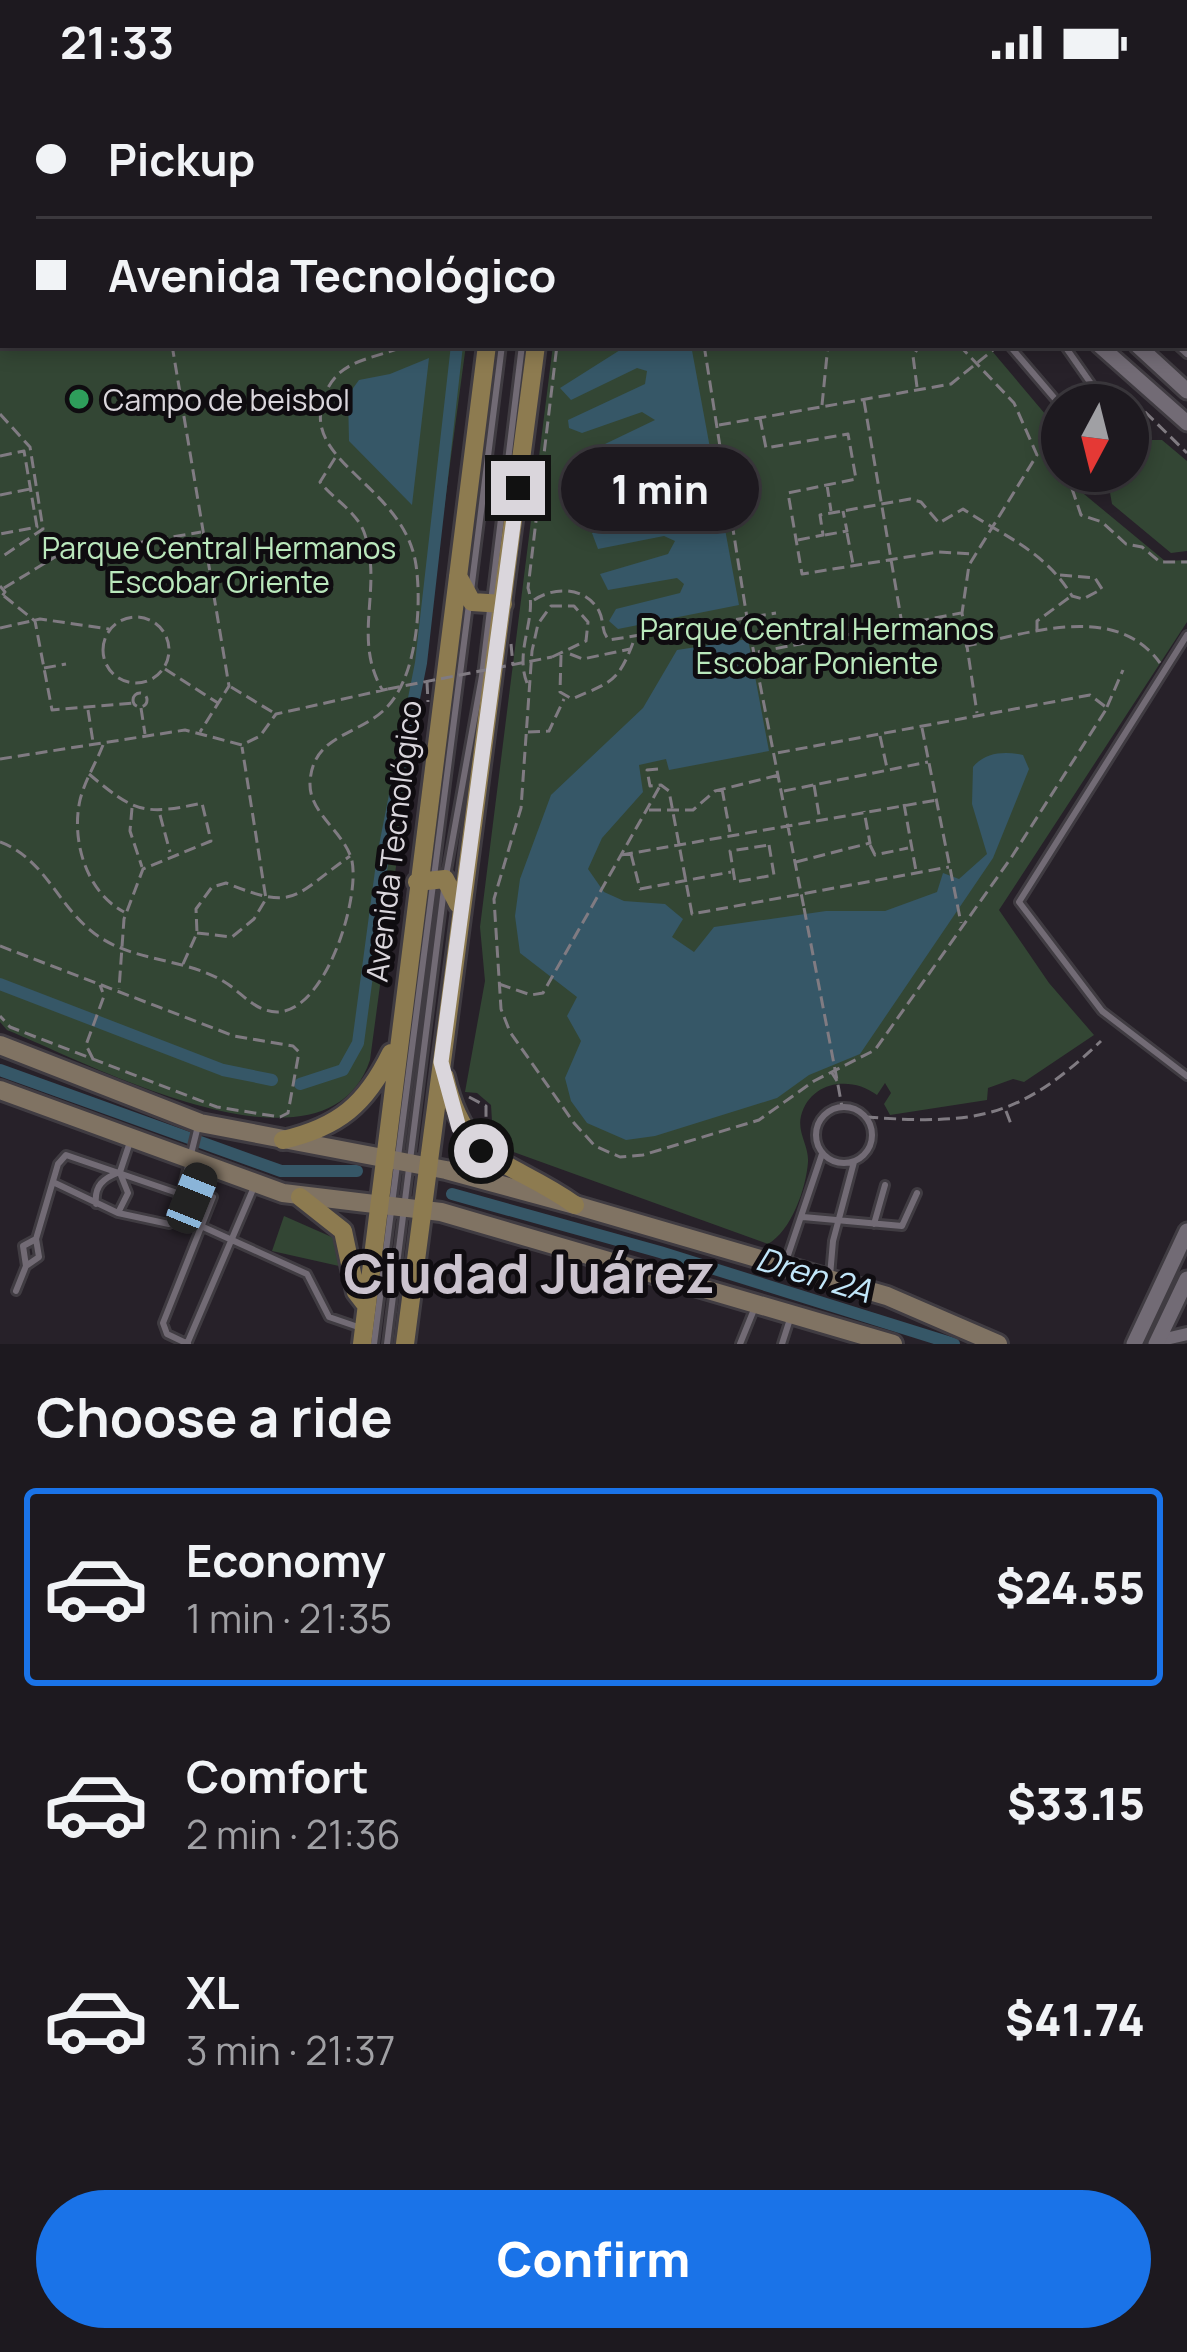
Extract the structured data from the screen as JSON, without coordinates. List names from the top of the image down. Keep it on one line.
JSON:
{"streets":{"main road":["Avenida Tecnológico"]},"districts":["Ciudad Juárez"],"water":["Dren 2A"],"parks":["Parque Central Hermanos Escobar Oriente","Parque Central Hermanos Escobar Poniente"],"places":["Campo de beisbol"],"north":"bottom","page":{"status":"21:33","banner":["Pickup","Avenida Tecnológico"],"bubble":"1 min","heading":"Choose a ride","list":[{"name":"Economy","note":"1 min · 21:35","value":"$24.55"},{"name":"Comfort","note":"2 min · 21:36","value":"$33.15"},{"name":"XL","note":"3 min · 21:37","value":"$41.74"}],"buttons":"Confirm"}}
